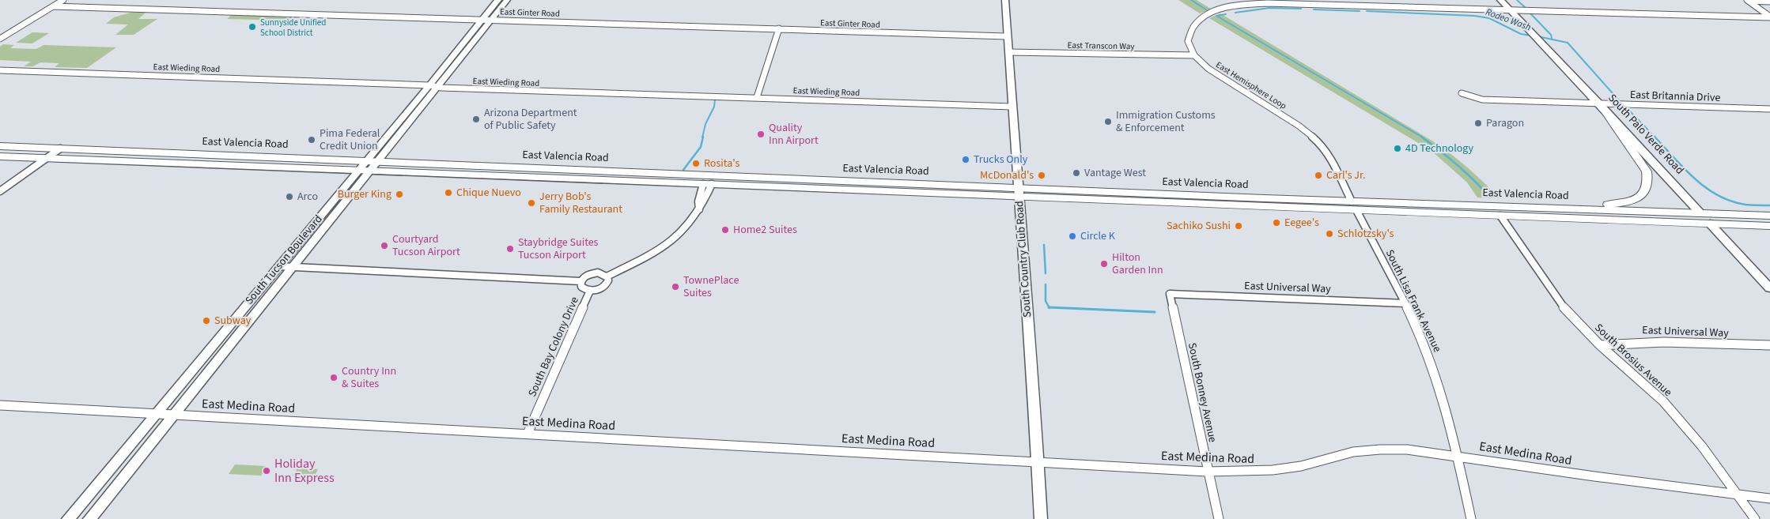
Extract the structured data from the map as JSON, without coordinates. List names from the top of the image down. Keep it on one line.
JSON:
{"streets":{"main road":["South Palo Verde Road","East Valencia Road","South Country Club Road","South Tucson Boulevard"],"street":["East Ginter Road","East Transcon Way","East Wieding Road","East Hemisphere Loop","East Britannia Drive","East Universal Way","South Lisa Frank Avenue","South Bay Colony Drive","South Brosius Avenue","South Bonney Avenue","East Medina Road"]},"crossings":[["East Ginter Road","South Country Club Road"],["East Ginter Road","South Tucson Boulevard"],["East Transcon Way","East Hemisphere Loop"],["East Transcon Way","South Country Club Road"],["East Wieding Road","South Country Club Road"],["East Wieding Road","South Tucson Boulevard"],["East Hemisphere Loop","East Valencia Road"],["East Hemisphere Loop","South Lisa Frank Avenue"],["East Britannia Drive","South Palo Verde Road"],["South Palo Verde Road","East Valencia Road"],["East Valencia Road","South Country Club Road"],["East Valencia Road","South Tucson Boulevard"],["East Valencia Road","South Lisa Frank Avenue"],["East Valencia Road","South Brosius Avenue"],["South Country Club Road","East Medina Road"],["South Tucson Boulevard","East Medina Road"],["East Universal Way","South Lisa Frank Avenue"],["East Universal Way","South Brosius Avenue"],["East Universal Way","South Bonney Avenue"],["South Lisa Frank Avenue","East Medina Road"],["South Bay Colony Drive","East Medina Road"],["South Brosius Avenue","East Medina Road"],["South Bonney Avenue","East Medina Road"]],"water":["Rodeo Wash"],"places":["Sunnyside Unified School District","Arizona Department of Public Safety","Immigration Customs & Enforcement","Paragon","Quality Inn Airport","Pima Federal Credit Union","4D Technology","Trucks Only","Rosita's","Vantage West","McDonald's","Carl's Jr.","Chique Nuevo","Burger King","Arco","Jerry Bob's Family Restaurant","Eegee's","Sachiko Sushi","Home2 Suites","Schlotzsky's","Circle K","Courtyard Tucson Airport","Staybridge Suites Tucson Airport","Hilton Garden Inn","TownePlace Suites","Subway","Country Inn & Suites","Holiday Inn Express"]}
